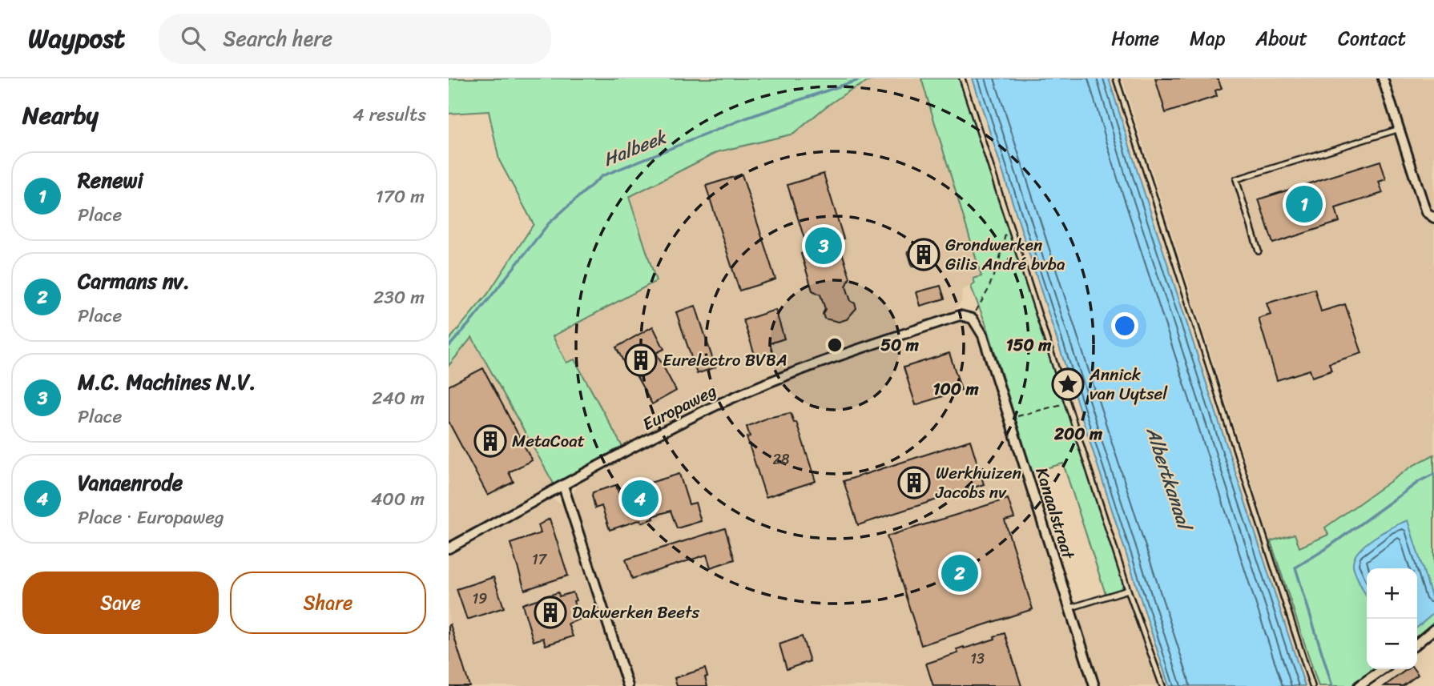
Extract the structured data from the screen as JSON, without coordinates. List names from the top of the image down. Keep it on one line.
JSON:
{"streets":{"street":["Europaweg","Kanaalstraat"]},"crossings":[["Europaweg","Kanaalstraat"]],"water":["Halbeek","Albertkanaal"],"places":{"building":["Grondwerken Gilis André bvba","Eurelectro BVBA","MetaCoat","Werkhuizen Jacobs nv","Dakwerken Beets"],"place":["Annick van Uytsel"]},"house_numbers":["28","17","19","13"],"page":{"header":"Waypost","search":"Search here","nav":["Home","Map","About","Contact"],"heading":["Nearby","4 results"],"list":[{"mark":"1","name":"Renewi","note":"Place","value":"170 m"},{"mark":"2","name":"Carmans nv.","note":"Place","value":"230 m"},{"mark":"3","name":"M.C. Machines N.V.","note":"Place","value":"240 m"},{"mark":"4","name":"Vanaenrode","note":"Place · Europaweg","value":"400 m"}],"pins":["1","3","4","2"],"buttons":["Save","Share"],"map_buttons":["+","−"]},"rings":["50 m","150 m","100 m","200 m"]}
